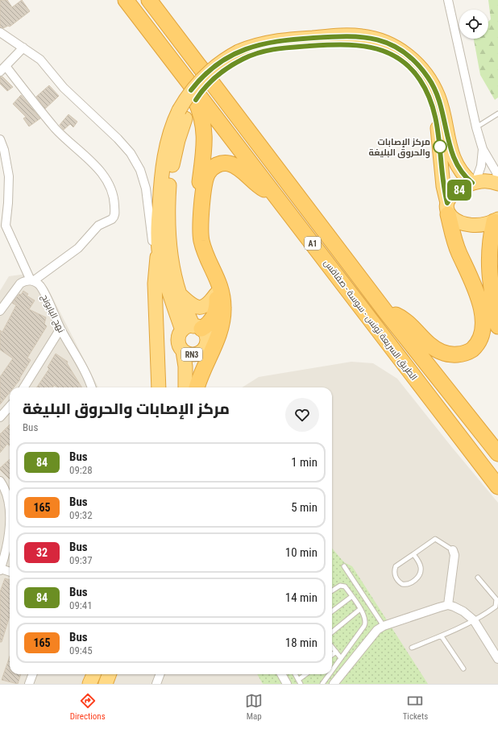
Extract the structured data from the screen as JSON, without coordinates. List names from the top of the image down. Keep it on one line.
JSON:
{"streets":{"highway":["A1","الطريق السريعة تونس - سوسة - صفاقس","RN3"],"street":["نهج البابونج"]},"places":["مركز الإصابات والحروق البليغة"],"lines":["bus line 84"],"page":{"on_map":"84","heading":["مركز الإصابات والحروق البليغة","Bus"],"list":[{"mark":"84","name":"Bus","note":"09:28","value":"1 min"},{"mark":"165","name":"Bus","note":"09:32","value":"5 min"},{"mark":"32","name":"Bus","note":"09:37","value":"10 min"},{"mark":"84","name":"Bus","note":"09:41","value":"14 min"},{"mark":"165","name":"Bus","note":"09:45","value":"18 min"}],"tabs":["Directions","Map","Tickets"]}}
